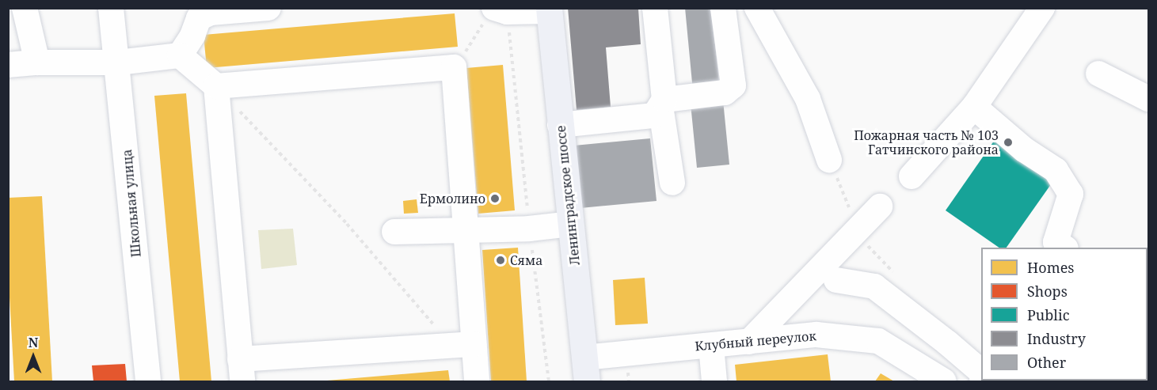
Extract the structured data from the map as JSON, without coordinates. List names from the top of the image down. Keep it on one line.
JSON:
{"streets":{"main road":["Ленинградское шоссе"],"street":["Школьная улица","Клубный переулок"]},"crossings":[["Ленинградское шоссе","Клубный переулок"]],"places":["Пожарная часть № 103 Гатчинского района","Ермолино","Сяма"],"legend":["Homes","Shops","Public","Industry","Other"],"north":"top"}
